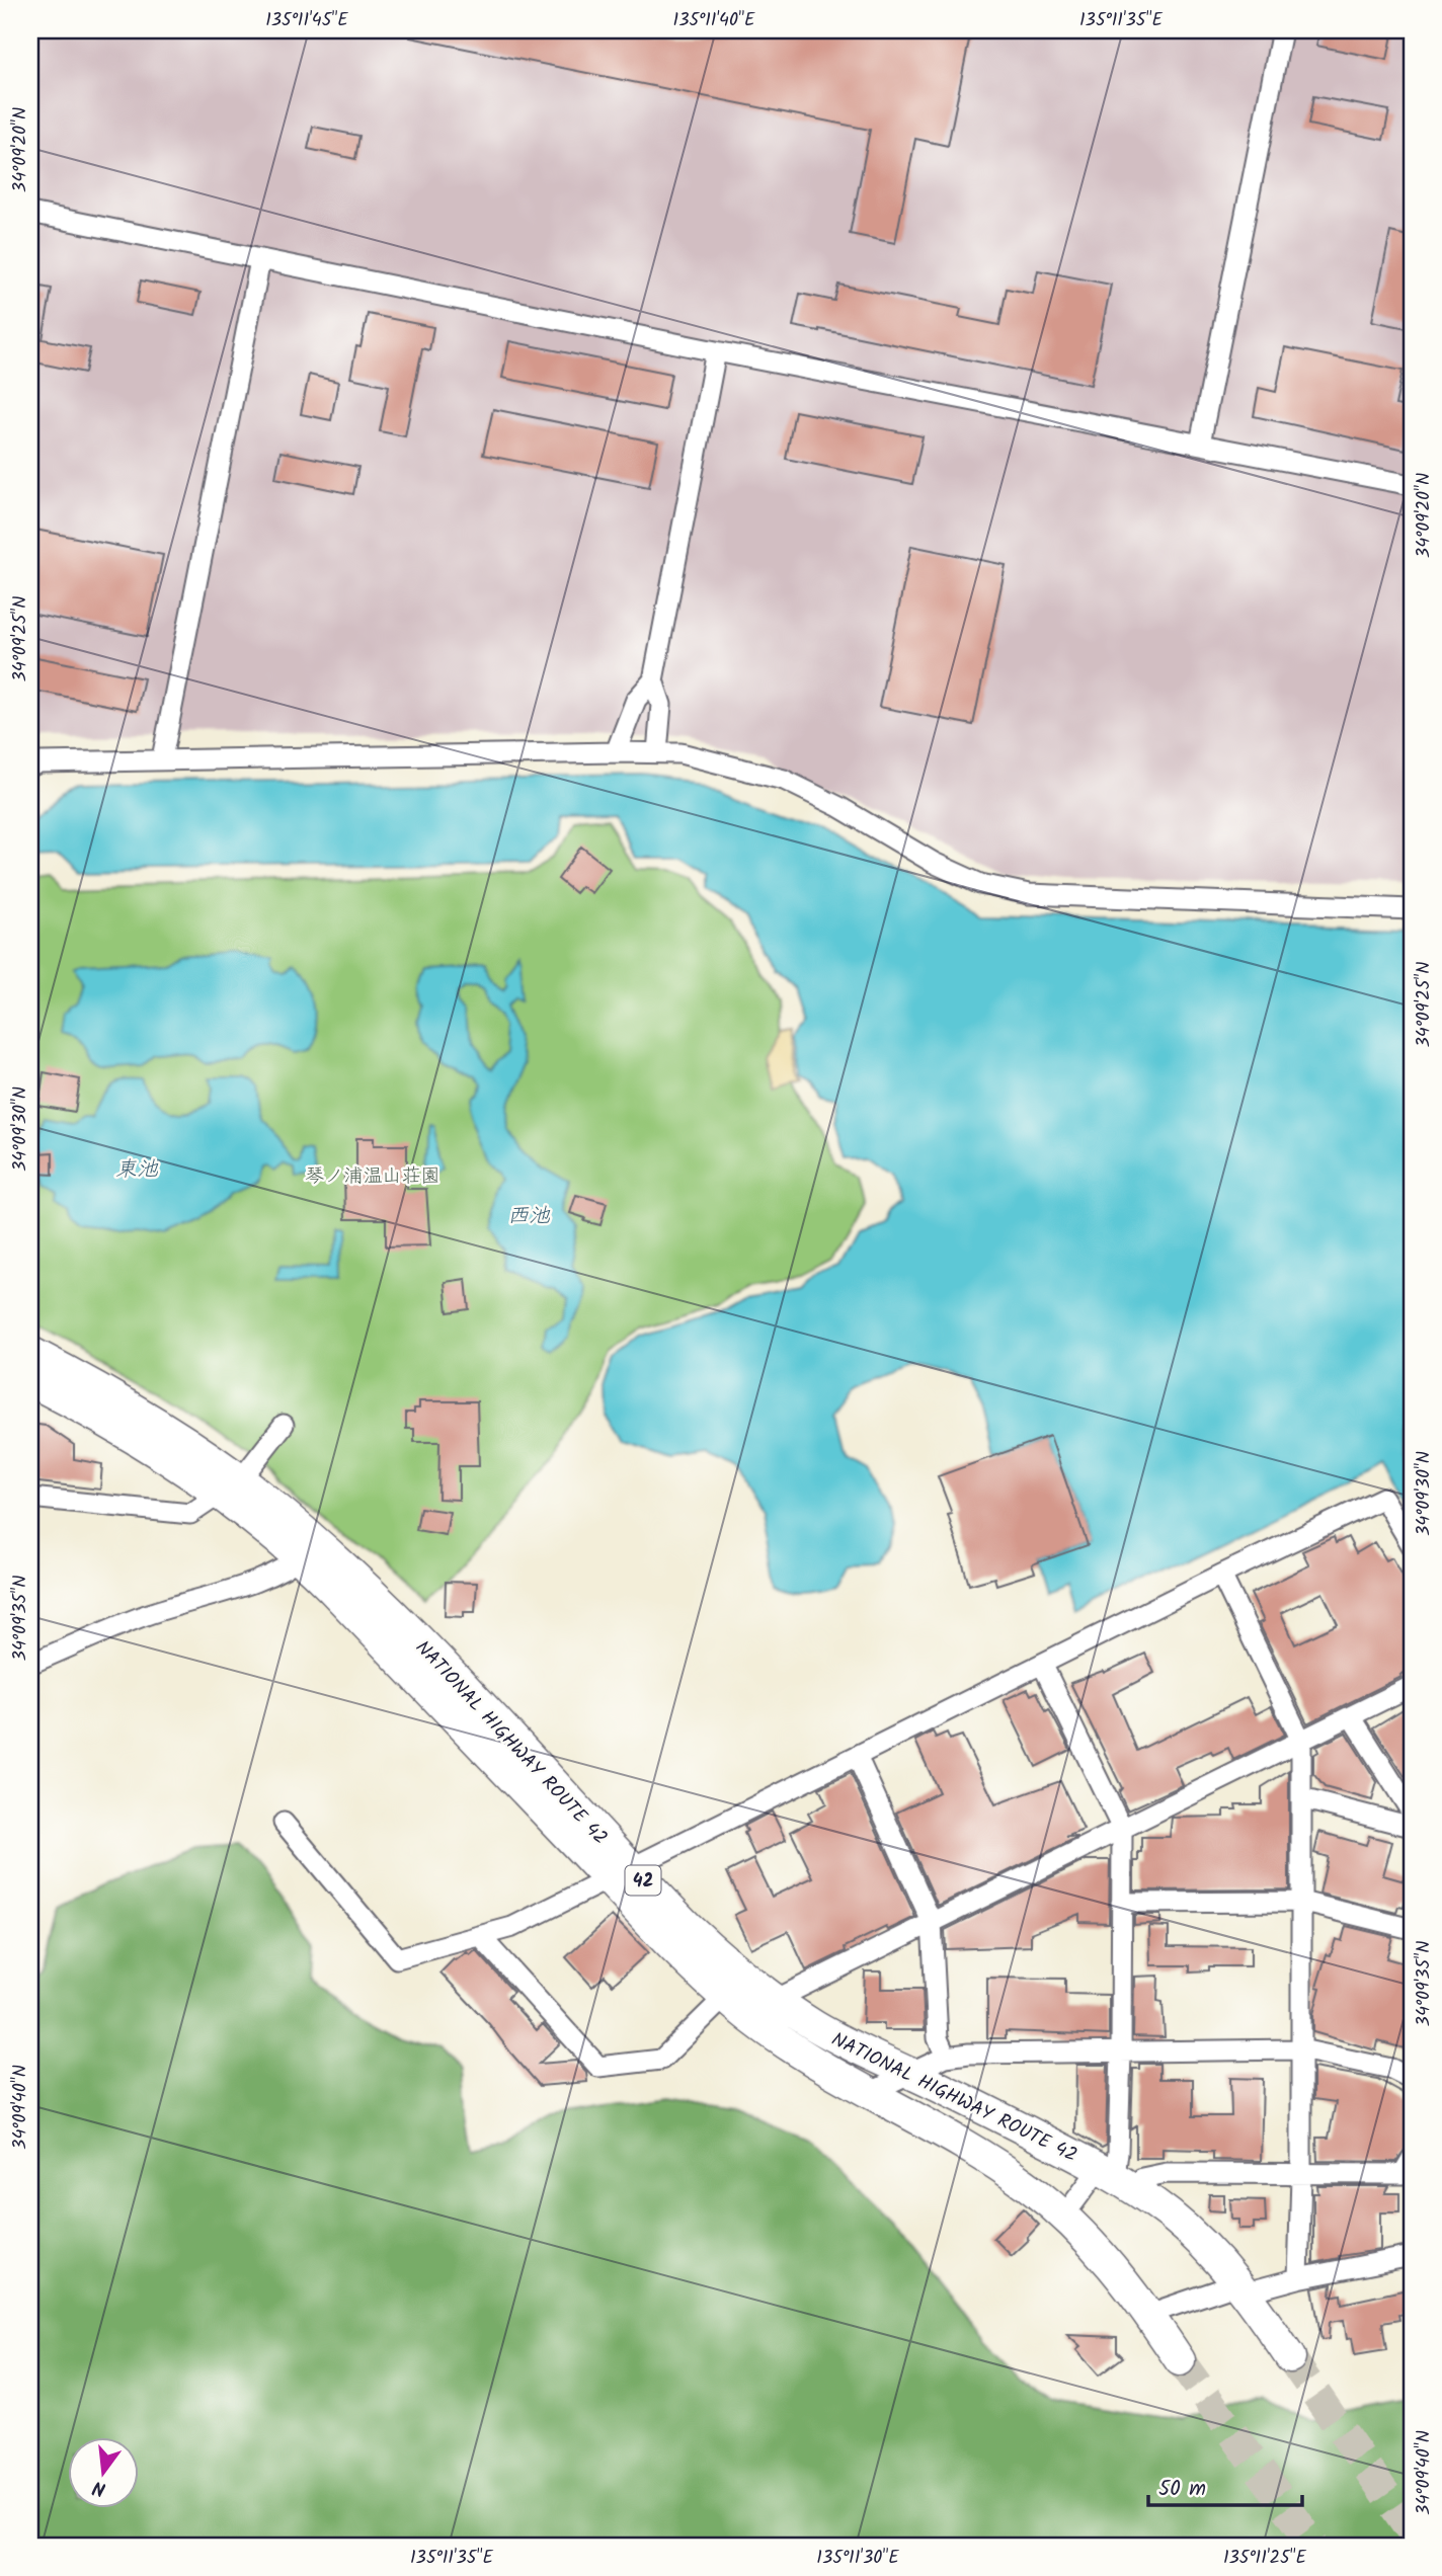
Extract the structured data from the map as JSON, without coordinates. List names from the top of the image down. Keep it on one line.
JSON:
{"streets":{"highway":["NATIONAL HIGHWAY ROUTE 42","42"]},"water":["東池","西池"],"parks":["琴ノ浦温山荘園"],"scale_bar":"50 m","north":"bottom","coordinates":["135°11'45\"E","135°11'40\"E","135°11'35\"E","34°09'20\"N","34°09'25\"N","34°09'30\"N","34°09'35\"N","34°09'40\"N","135°11'30\"E","135°11'25\"E"]}
